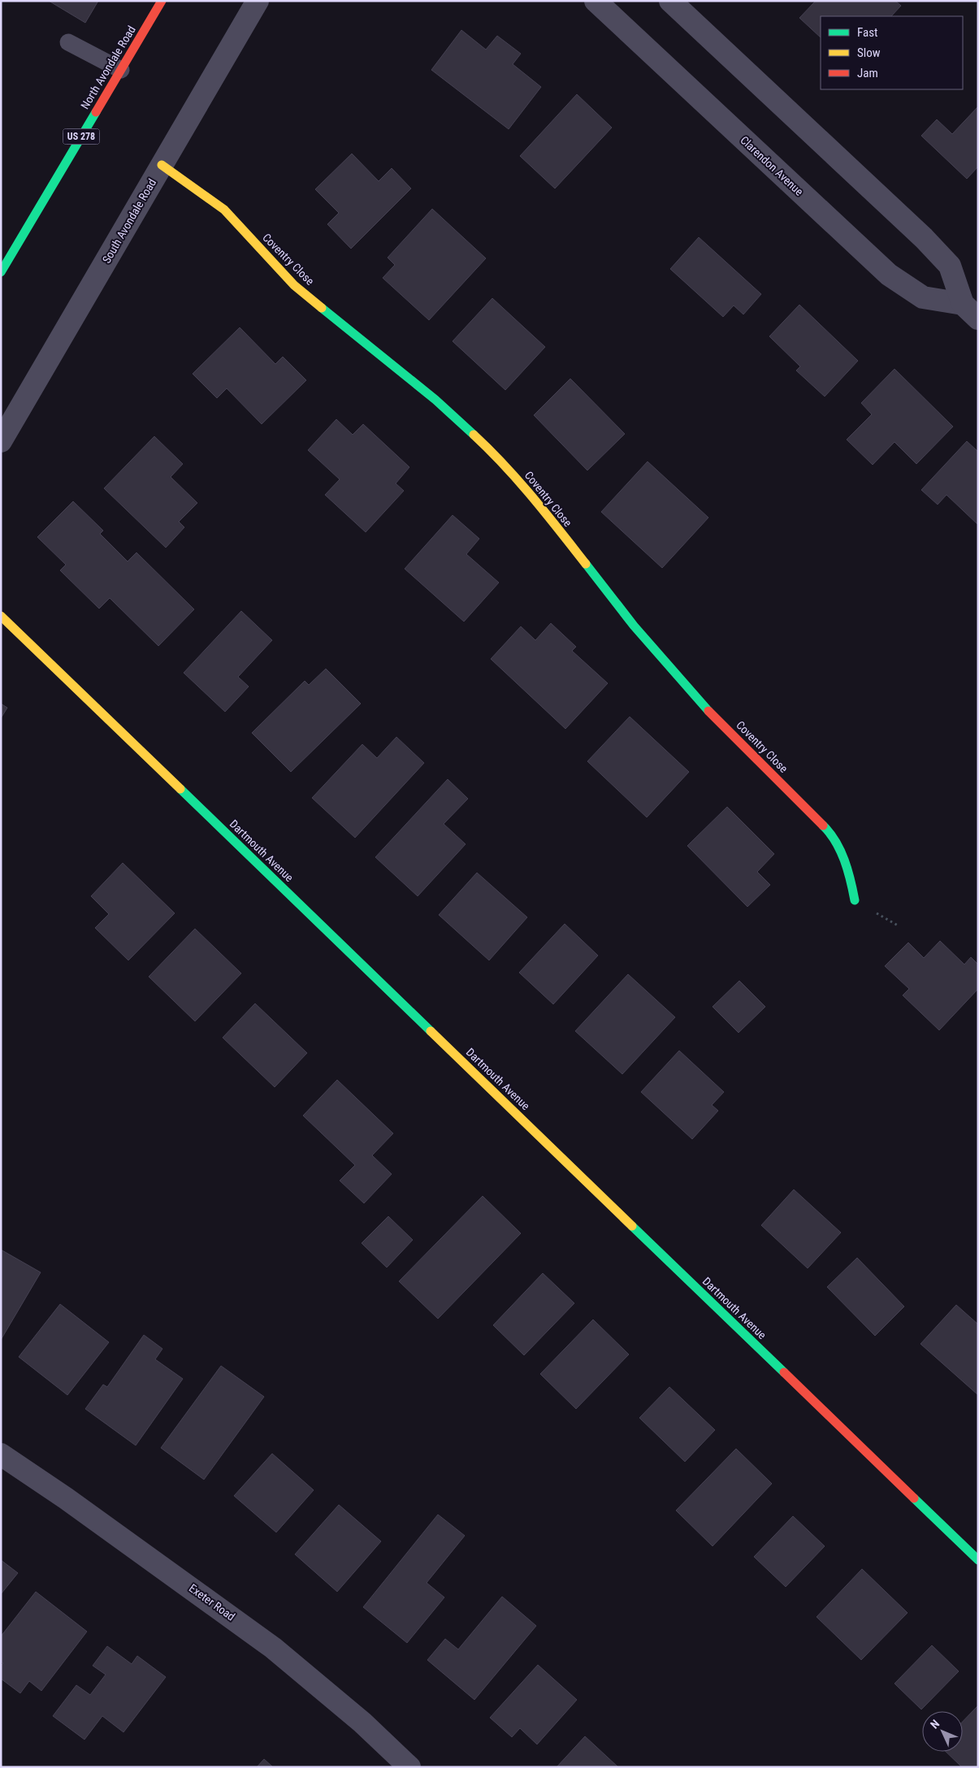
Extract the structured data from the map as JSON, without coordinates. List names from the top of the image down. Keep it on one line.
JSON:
{"streets":{"street":["North Avondale Road","US 278","Clarendon Avenue","South Avondale Road","Coventry Close","Dartmouth Avenue","Exeter Road"]},"crossings":[["South Avondale Road","Coventry Close"]],"legend":["Fast","Slow","Jam"],"north":"top left"}
